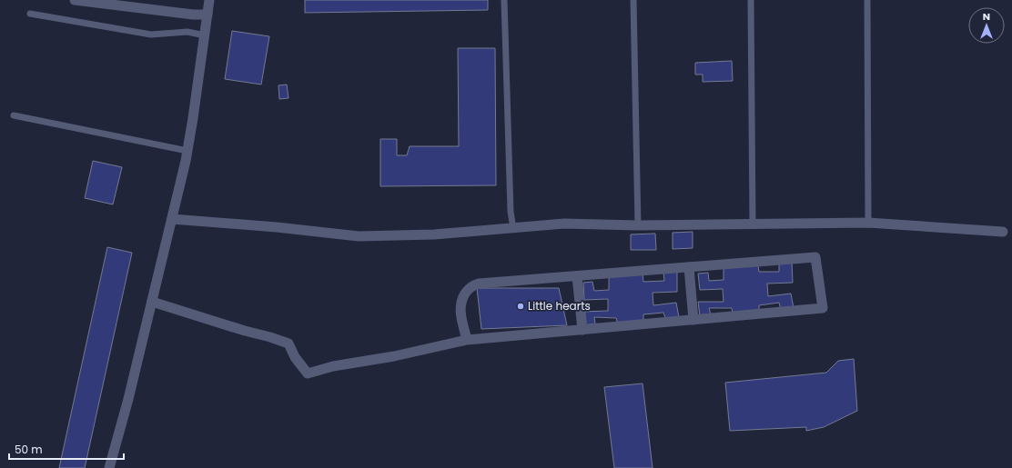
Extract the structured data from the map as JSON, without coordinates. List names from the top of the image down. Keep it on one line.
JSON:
{"places":["Little hearts"],"scale_bar":"50 m","north":"top"}
